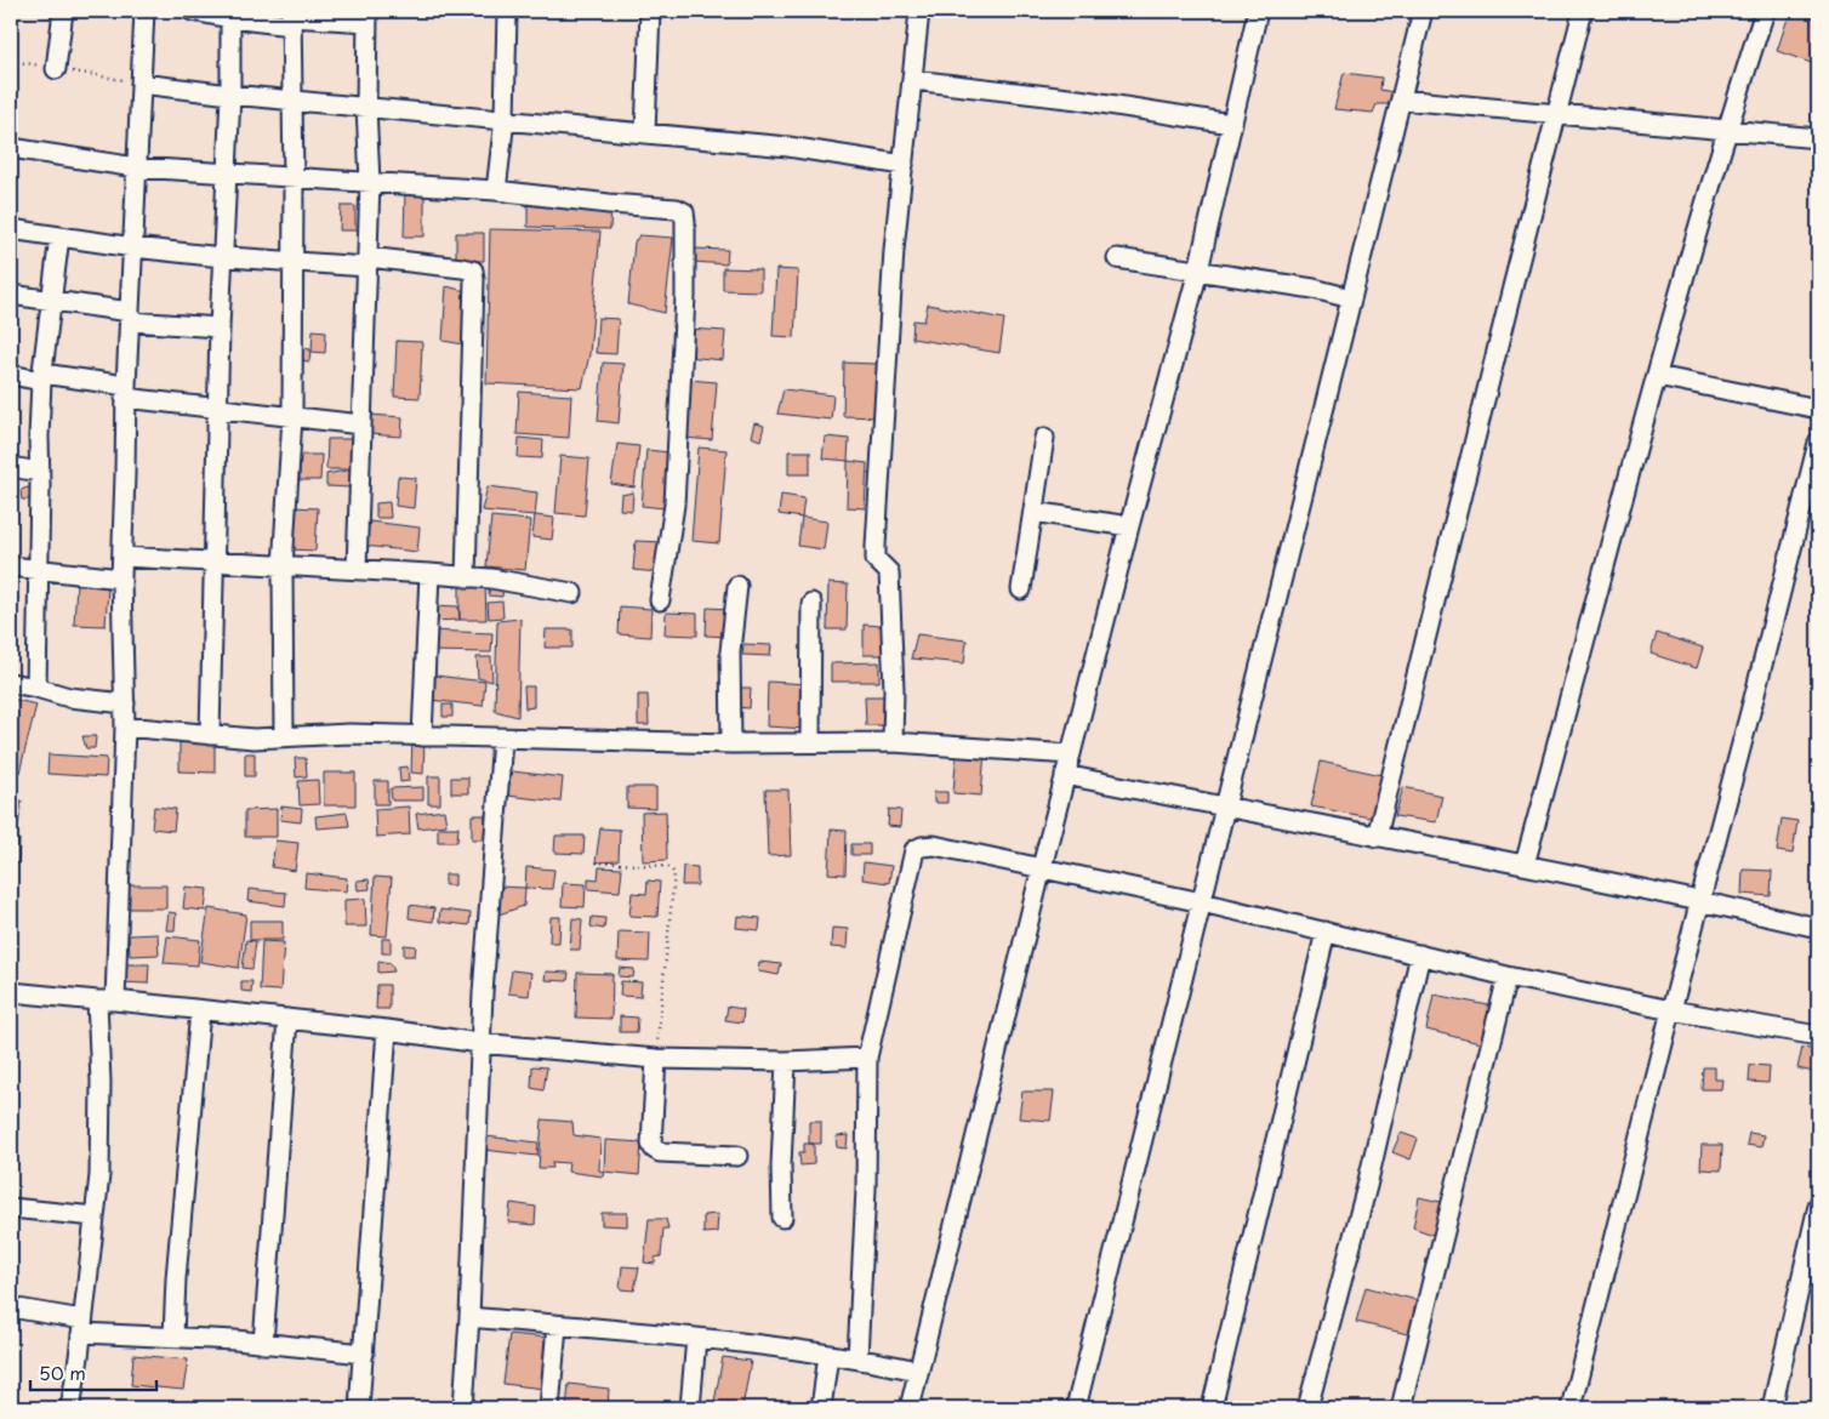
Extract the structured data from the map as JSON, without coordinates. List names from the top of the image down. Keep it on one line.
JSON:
{"scale_bar":"50 m"}
